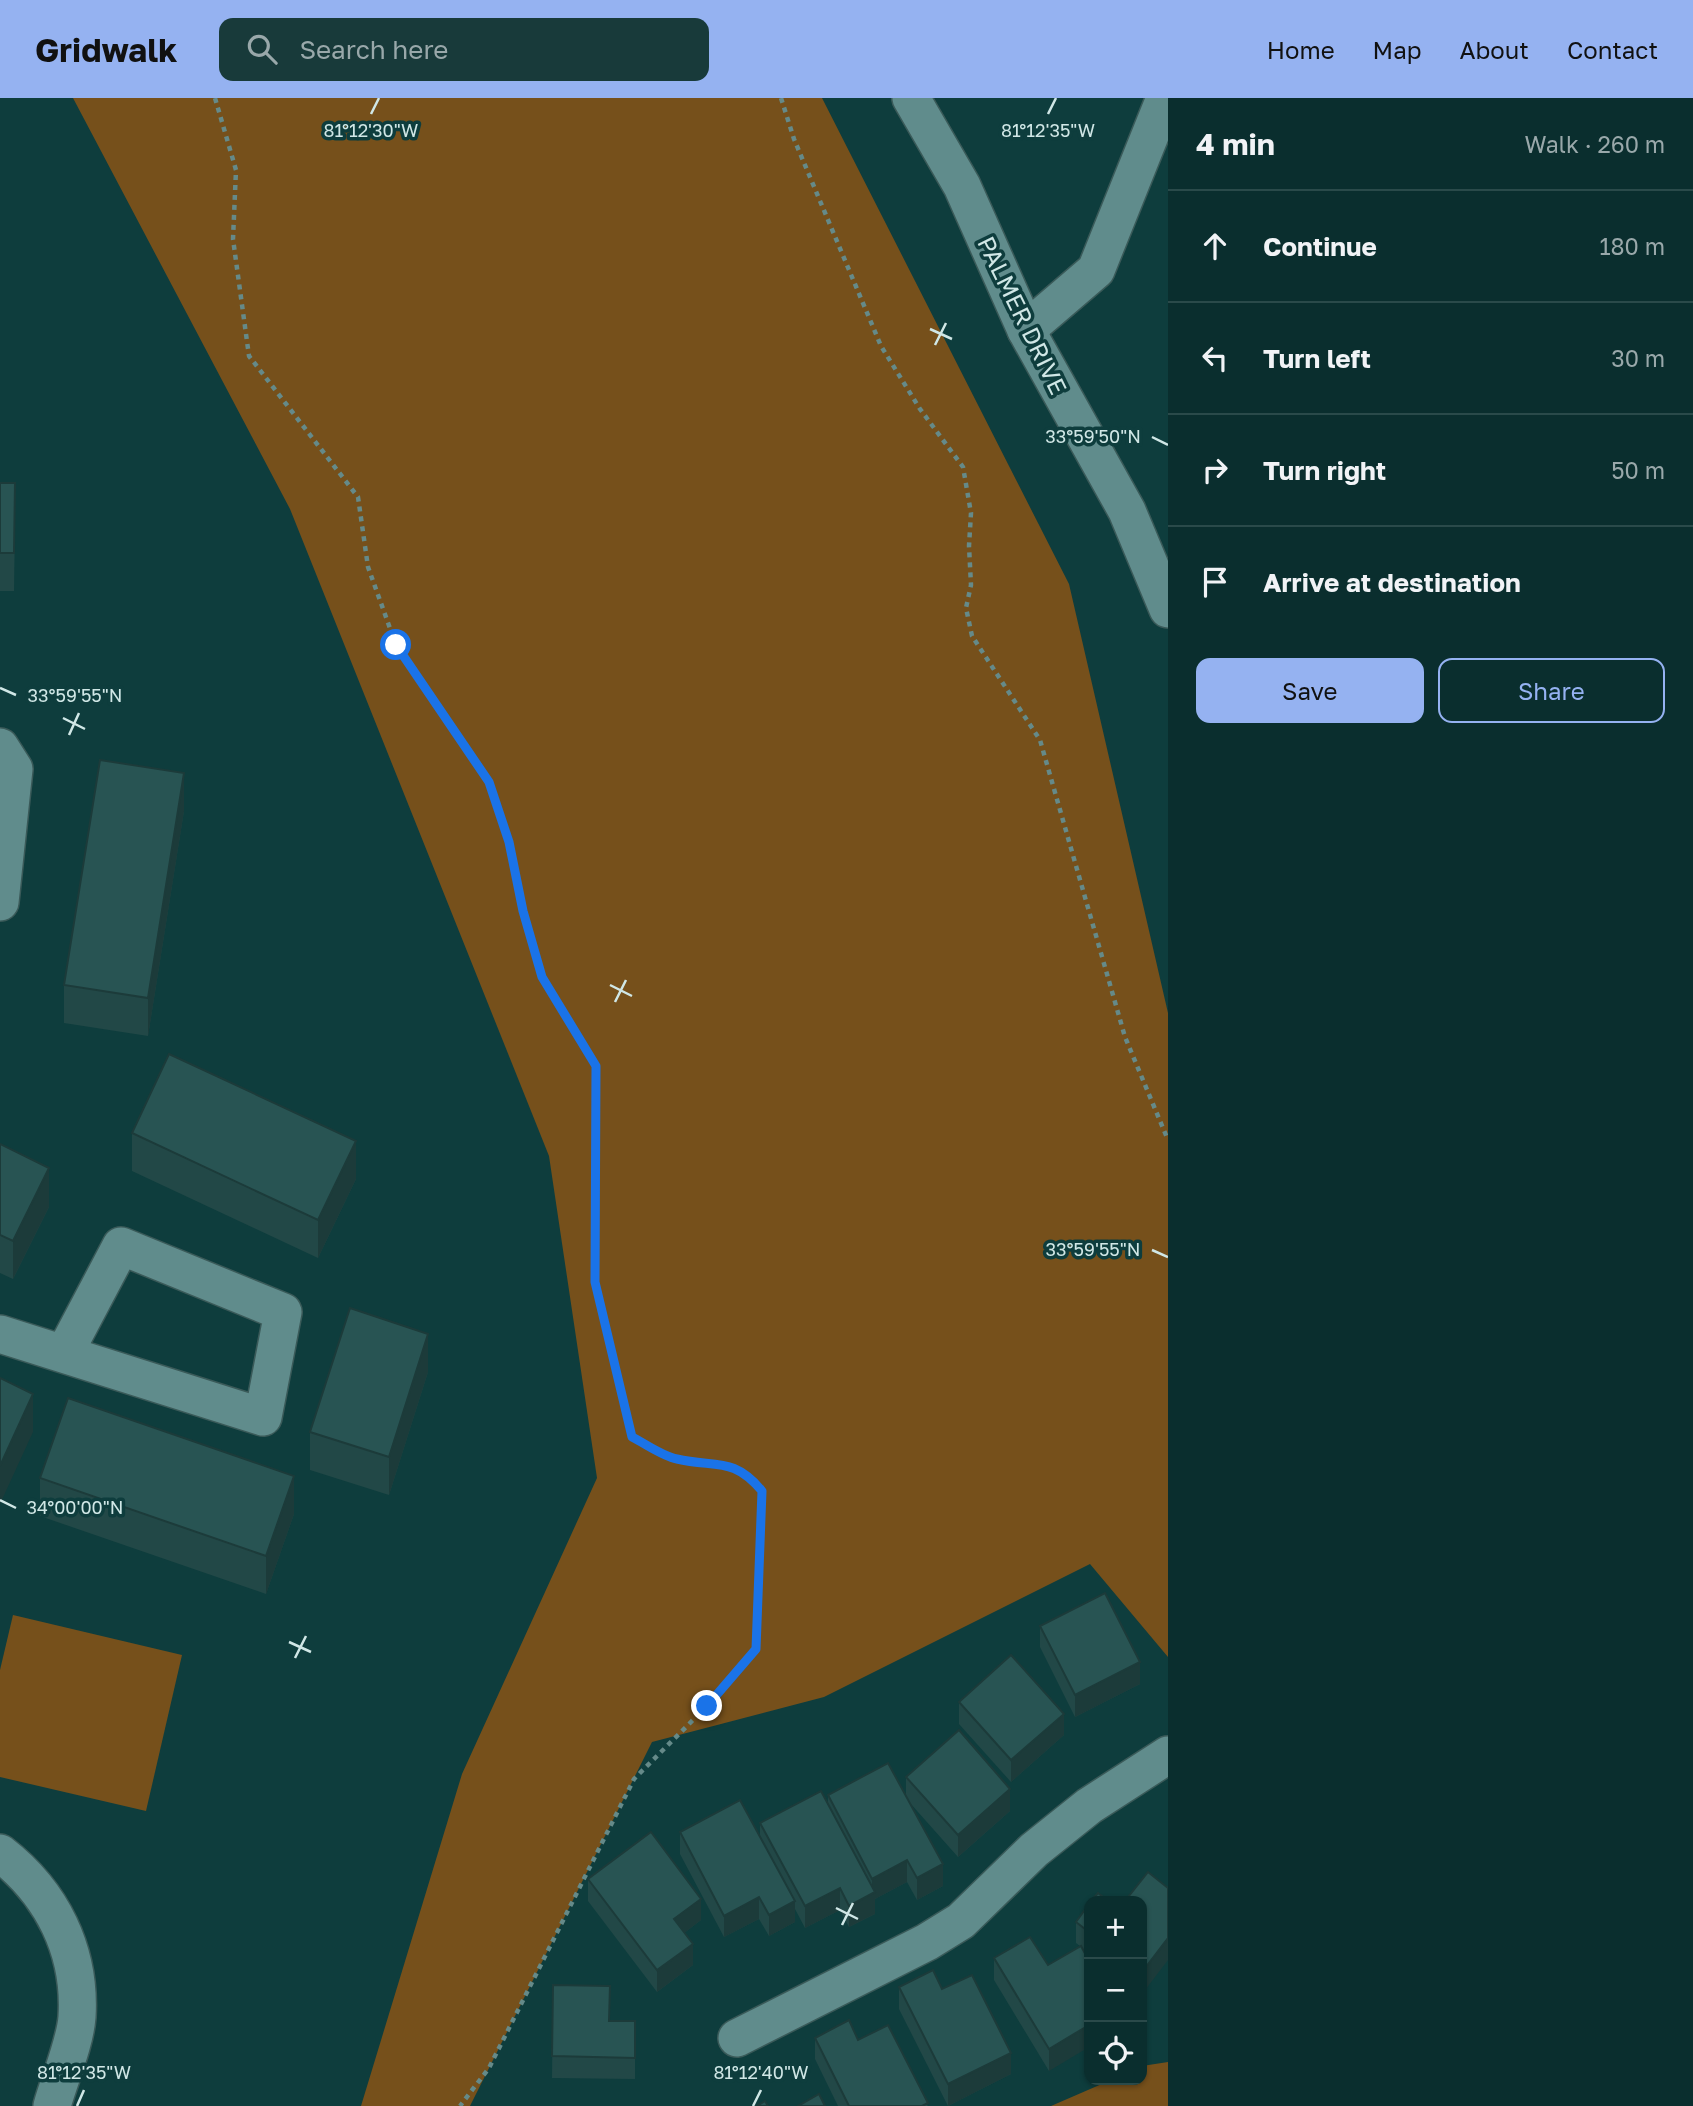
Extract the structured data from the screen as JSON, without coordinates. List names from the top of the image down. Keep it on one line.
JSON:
{"streets":{"street":["PALMER DRIVE"]},"page":{"header":"Gridwalk","search":"Search here","nav":["Home","Map","About","Contact"],"heading":["4 min","Walk · 260 m"],"list":[["Continue","180 m"],["Turn left","30 m"],["Turn right","50 m"],"Arrive at destination"],"buttons":["Save","Share"],"map_buttons":["+","−"]},"coordinates":["81°12'30\"W","81°12'35\"W","33°59'50\"N","33°59'55\"N","34°00'00\"N","81°12'40\"W"]}
